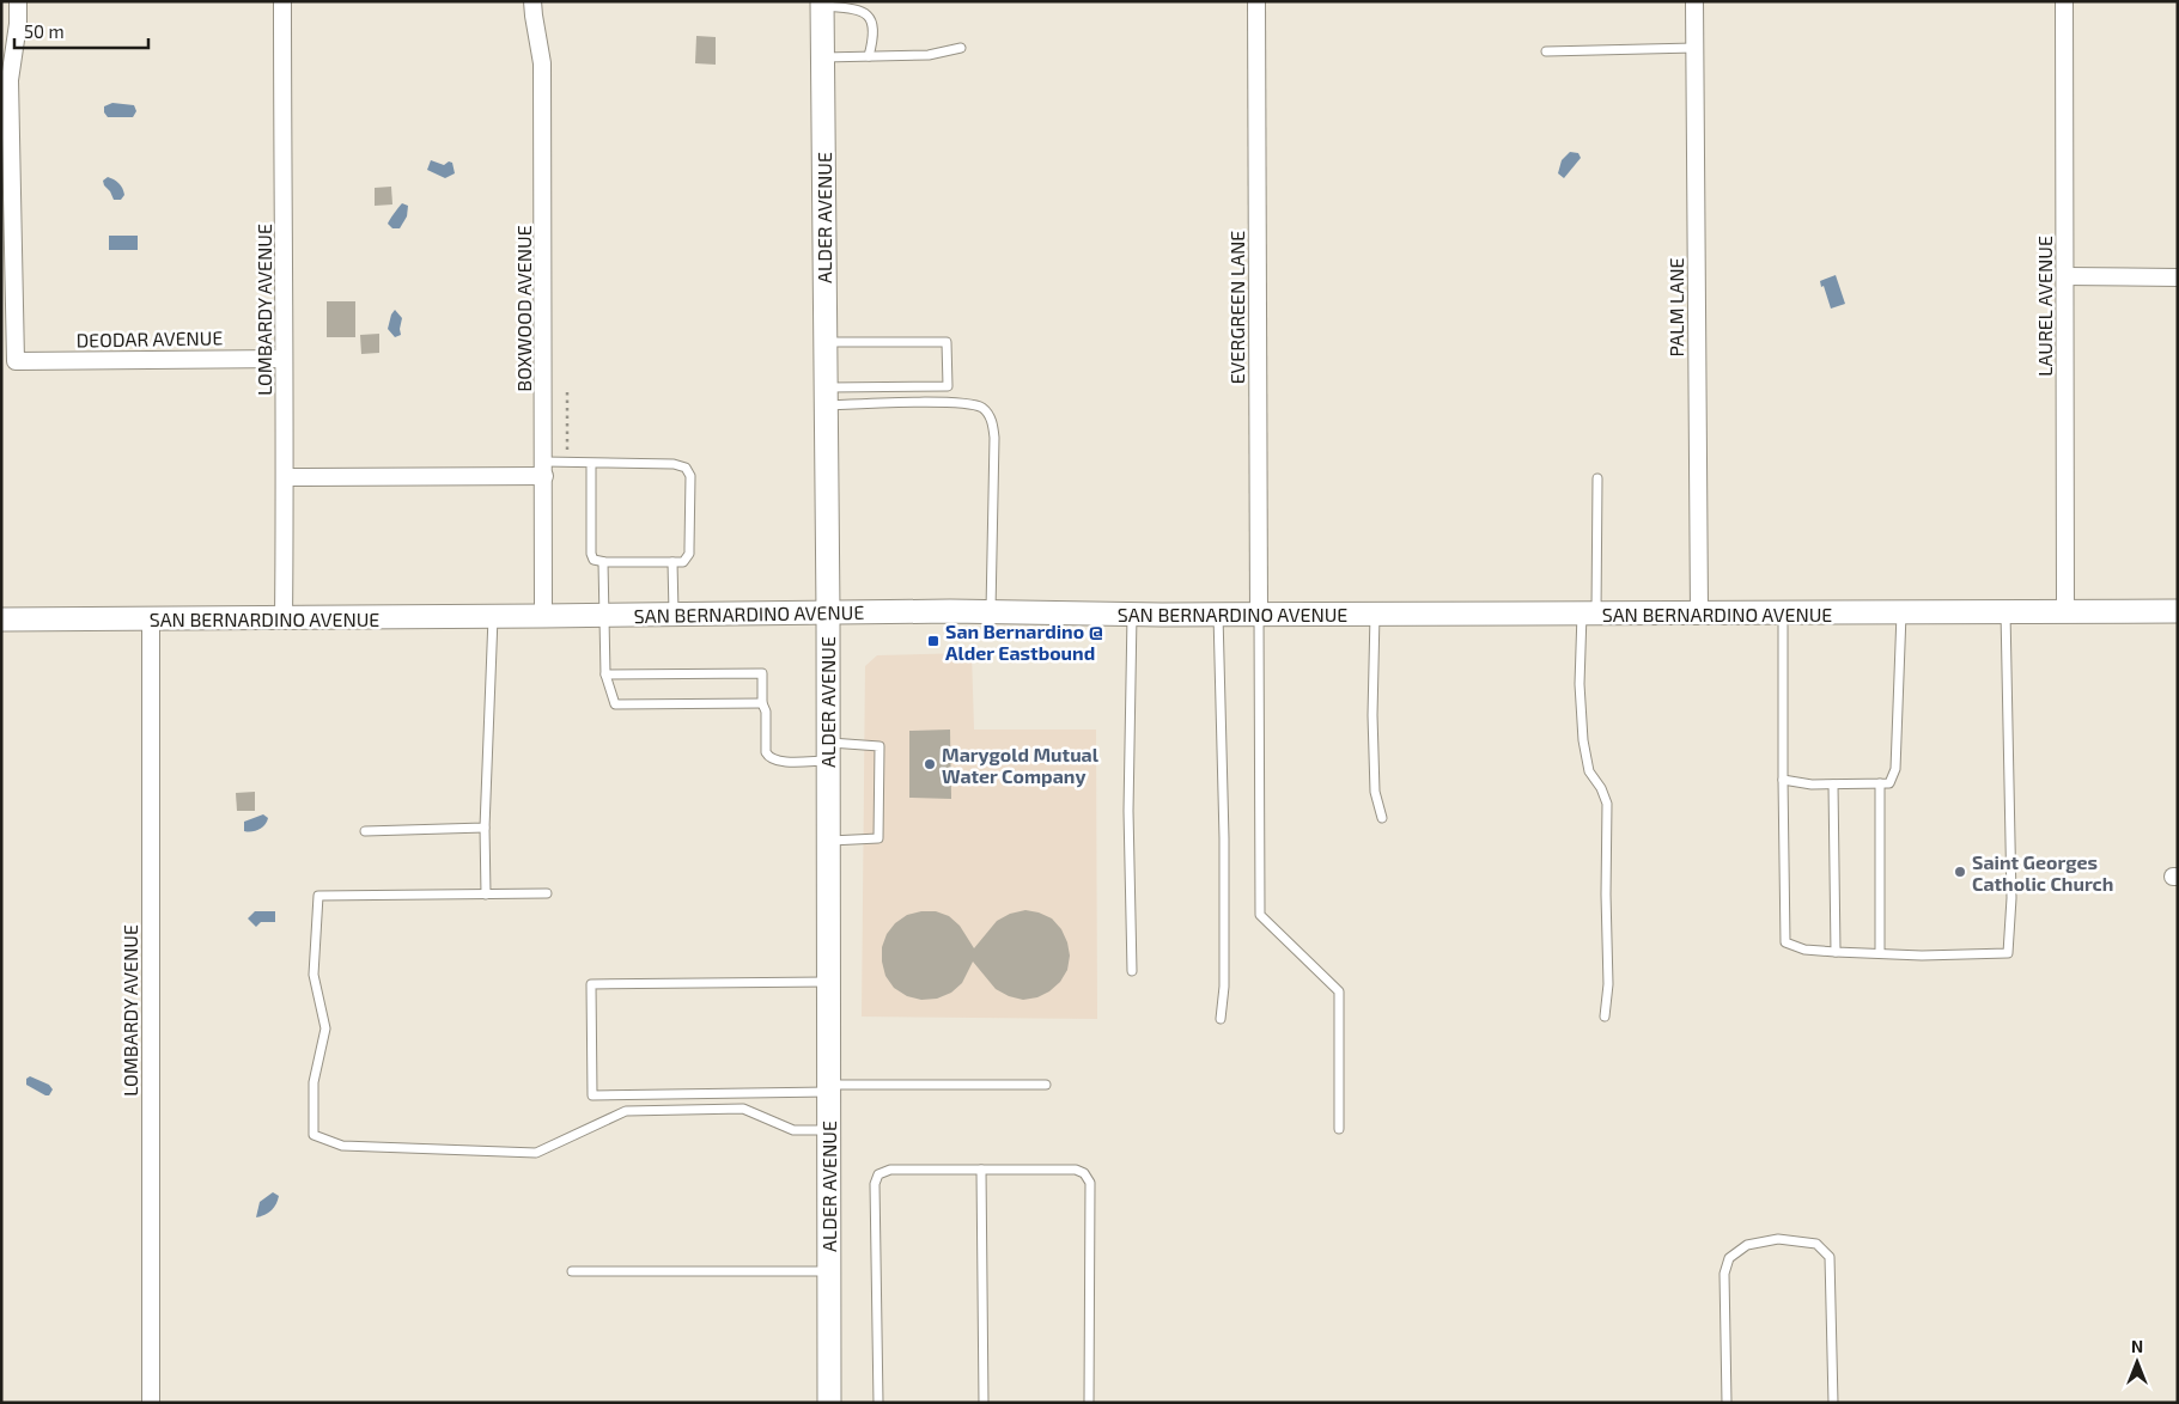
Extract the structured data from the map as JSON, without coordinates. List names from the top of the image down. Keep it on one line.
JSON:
{"streets":{"main road":["ALDER AVENUE","SAN BERNARDINO AVENUE"],"street":["LAUREL AVENUE","EVERGREEN LANE","PALM LANE","BOXWOOD AVENUE","LOMBARDY AVENUE","DEODAR AVENUE"]},"crossings":[["ALDER AVENUE","SAN BERNARDINO AVENUE"],["LAUREL AVENUE","SAN BERNARDINO AVENUE"],["EVERGREEN LANE","SAN BERNARDINO AVENUE"],["PALM LANE","SAN BERNARDINO AVENUE"],["BOXWOOD AVENUE","SAN BERNARDINO AVENUE"],["LOMBARDY AVENUE","DEODAR AVENUE"],["LOMBARDY AVENUE","SAN BERNARDINO AVENUE"]],"places":{"transit":["San Bernardino @ Alder Eastbound"],"other":["Marygold Mutual Water Company","Saint Georges Catholic Church"]},"scale_bar":"50 m","north":"top"}
